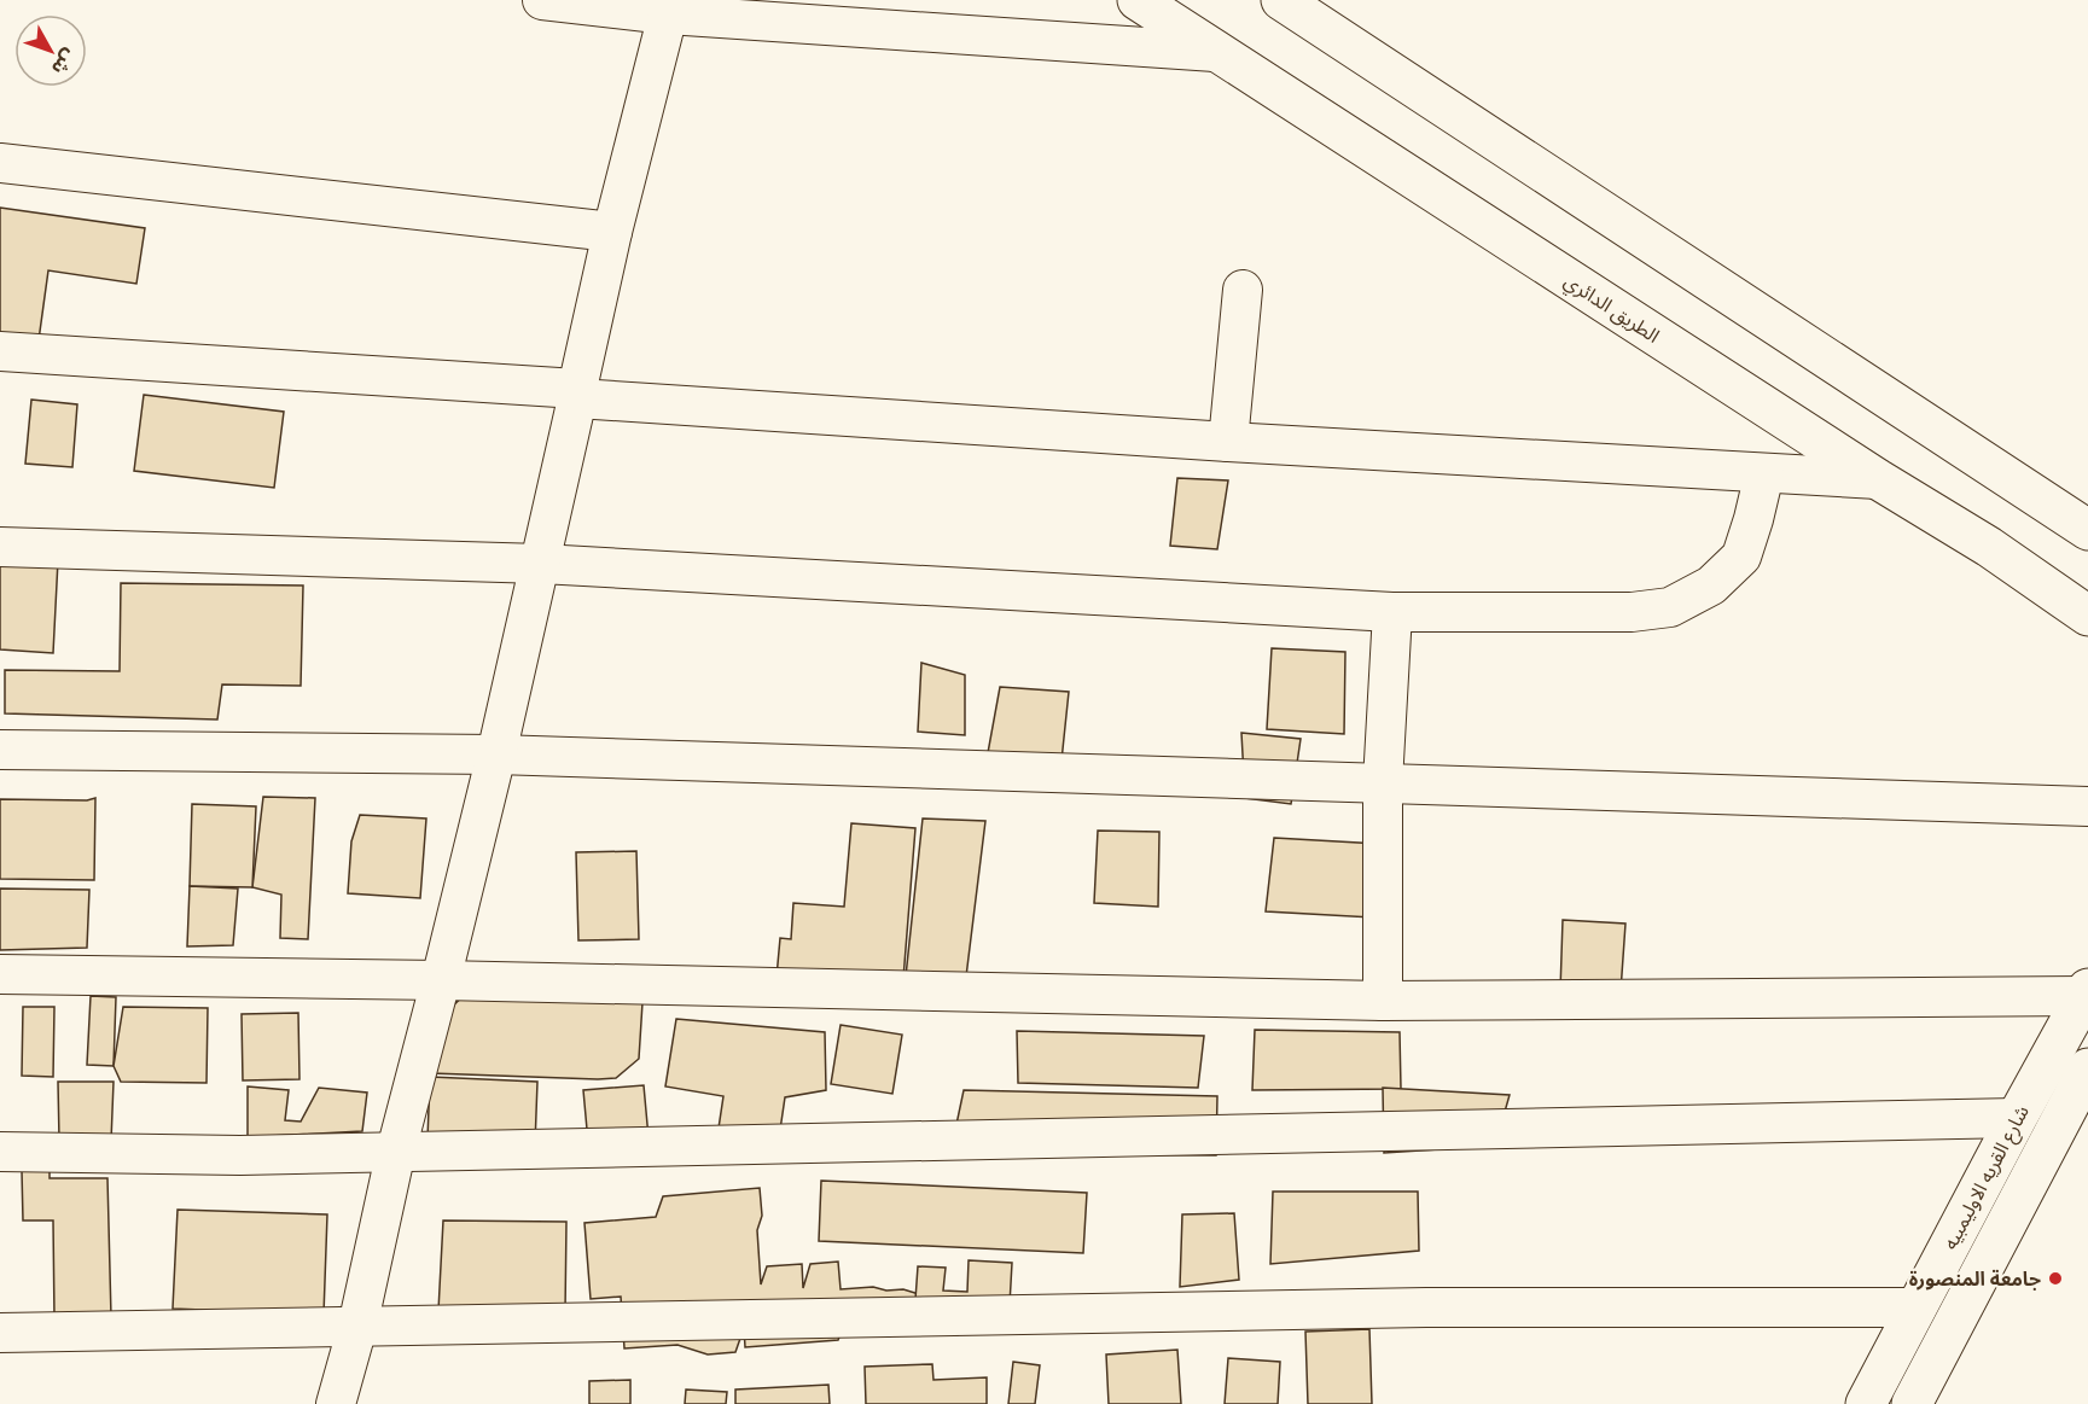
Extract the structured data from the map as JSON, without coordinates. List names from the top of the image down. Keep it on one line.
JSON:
{"streets":{"main road":["الطريق الدائري","شارع القريه الاوليمبيه"]},"places":["جامعة المنصورة"],"north":"bottom right"}
